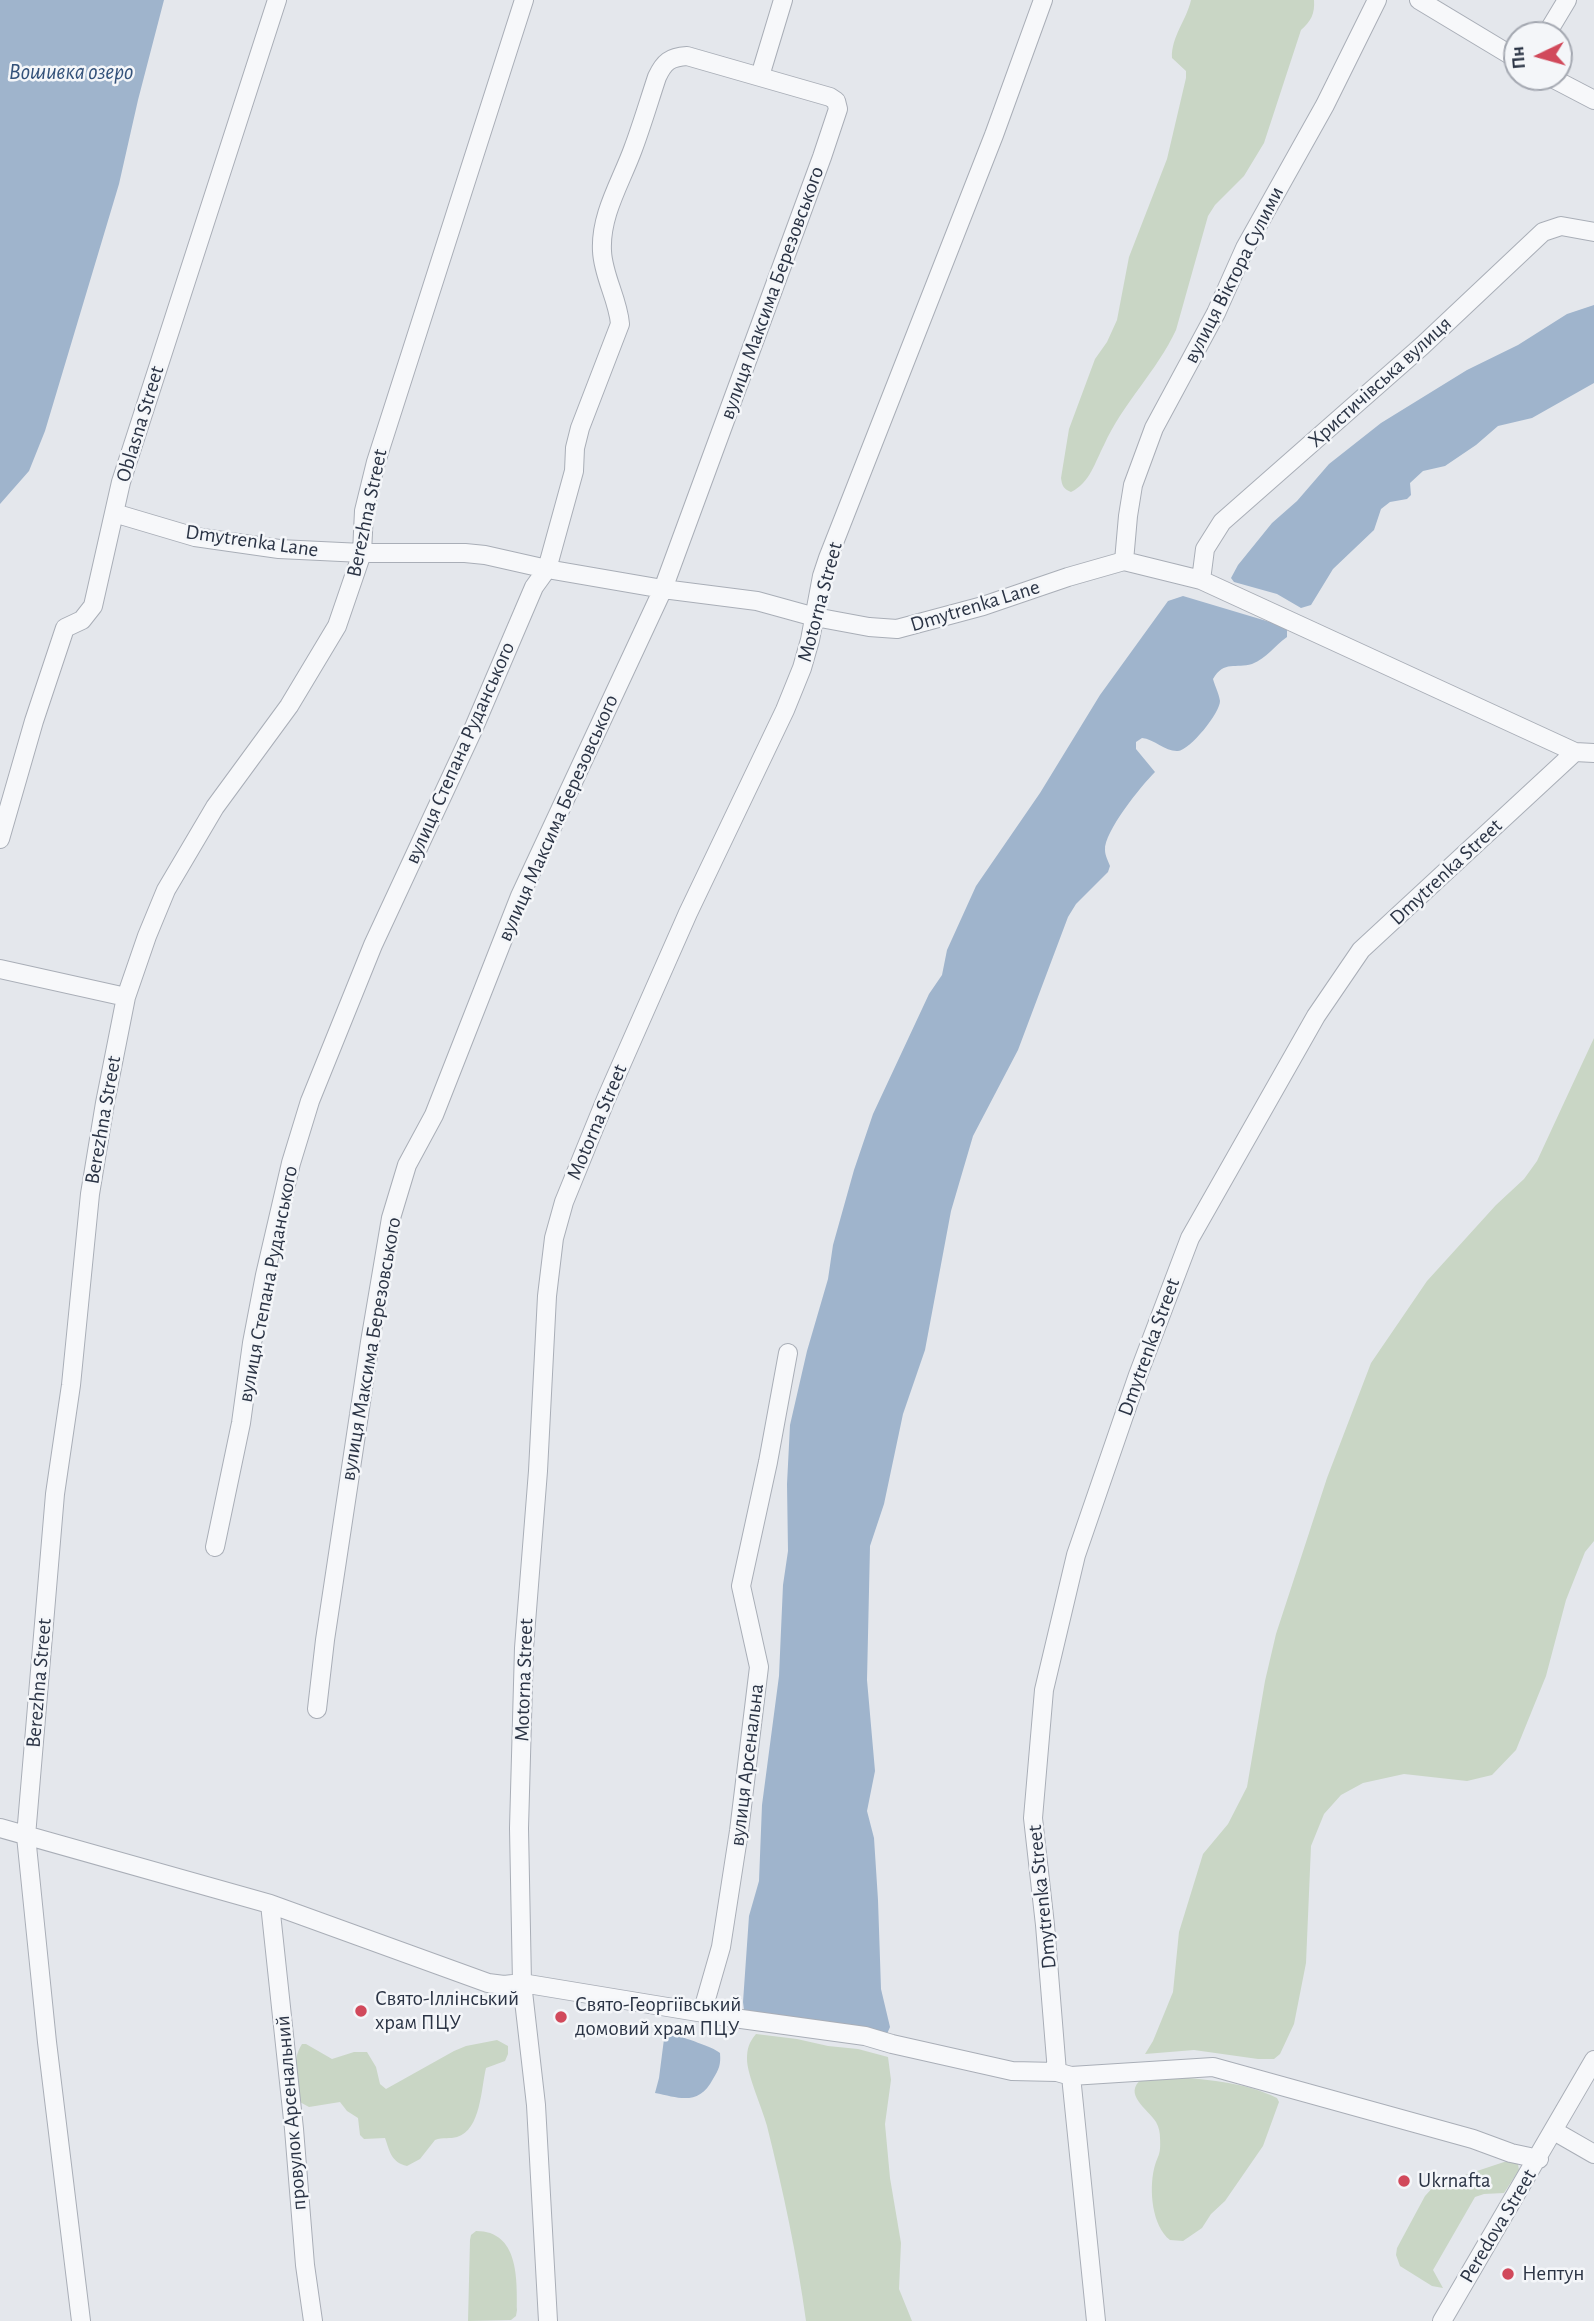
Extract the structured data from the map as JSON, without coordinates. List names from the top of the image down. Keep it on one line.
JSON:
{"streets":{"street":["вулиця Віктора Сулими","вулиця Максима Березовського","Христичівська вулиця","Oblasna Street","Berezhna Street","Dmytrenka Lane","Motorna Street","вулиця Степана Руданського","Dmytrenka Street","вулиця Арсенальна","провулок Арсенальний","Peredova Street"]},"crossings":[["вулиця Віктора Сулими","Dmytrenka Lane"],["вулиця Максима Березовського","Dmytrenka Lane"],["вулиця Максима Березовського","вулиця Степана Руданського"],["Христичівська вулиця","Dmytrenka Lane"],["Oblasna Street","Dmytrenka Lane"],["Berezhna Street","Dmytrenka Lane"],["Dmytrenka Lane","Motorna Street"],["Dmytrenka Lane","вулиця Степана Руданського"],["Dmytrenka Lane","Dmytrenka Street"]],"water":["Вошивка озеро"],"places":["Свято-Іллінський храм ПЦУ","Свято-Георгіївський домовий храм ПЦУ","Ukrnafta","Нептун"],"north":"left"}
